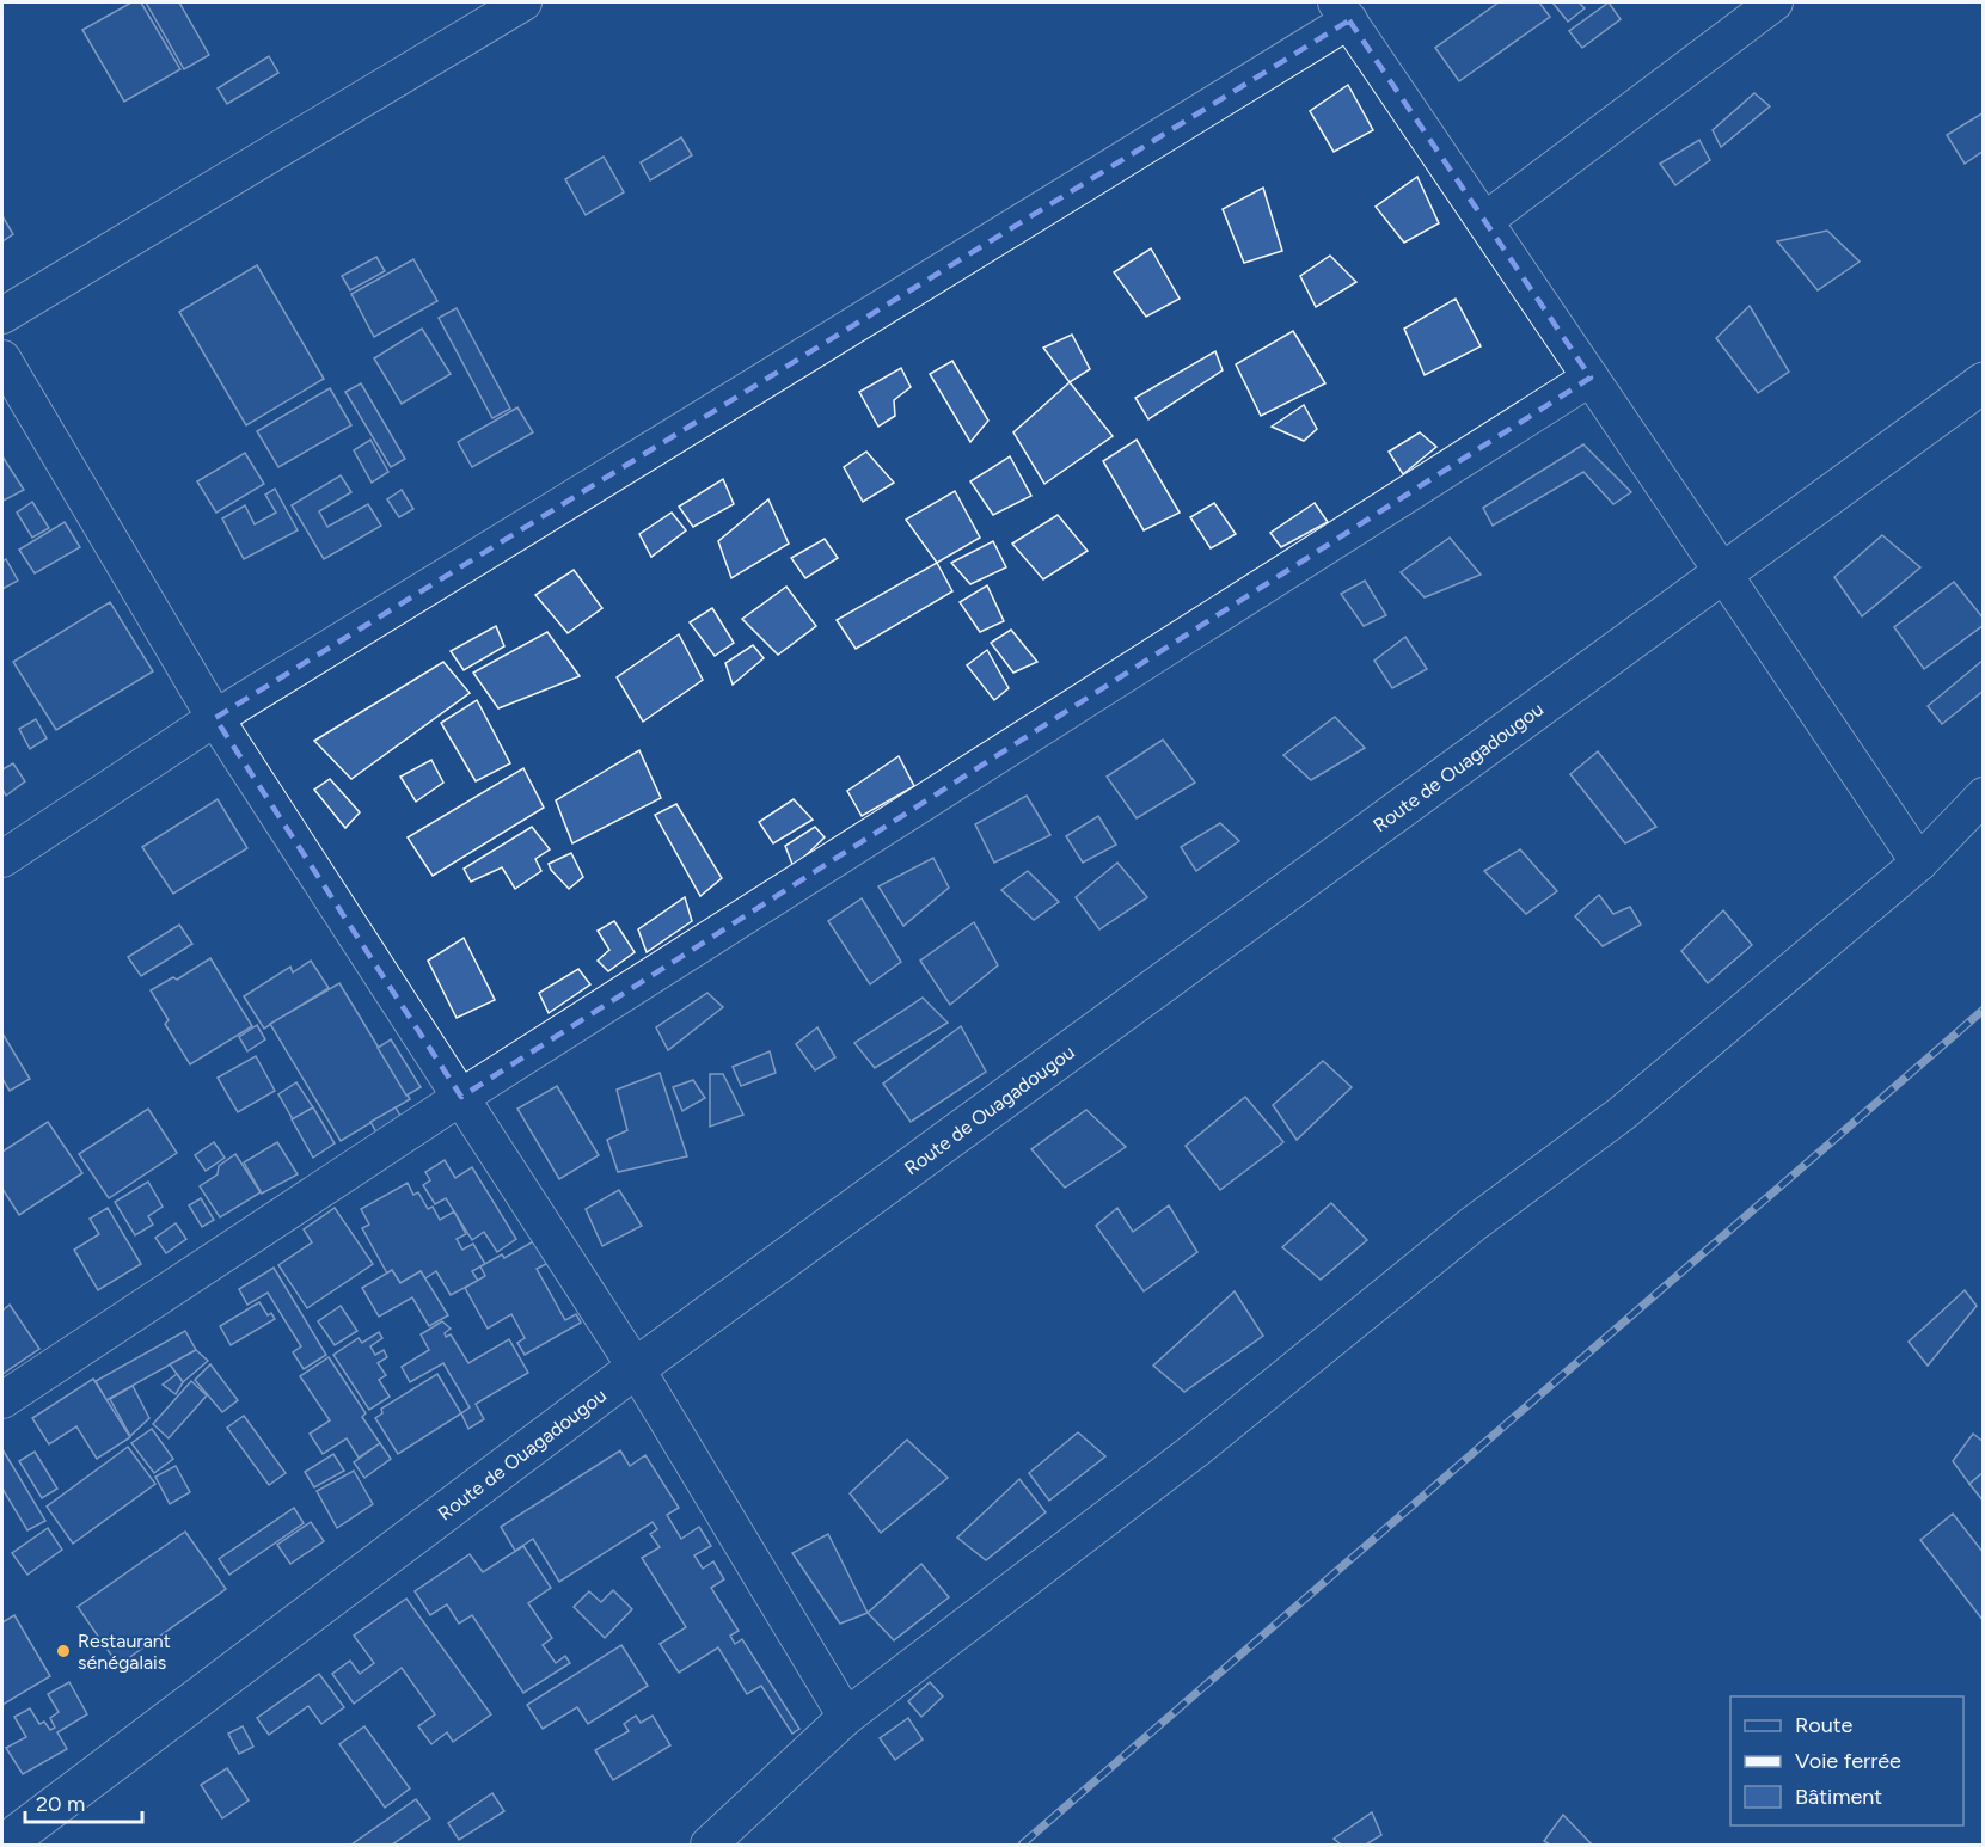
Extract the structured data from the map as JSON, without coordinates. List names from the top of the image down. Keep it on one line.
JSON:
{"streets":{"street":["Route de Ouagadougou"]},"places":["Restaurant sénégalais"],"legend":["Route","Voie ferrée","Bâtiment"],"scale_bar":"20 m"}
